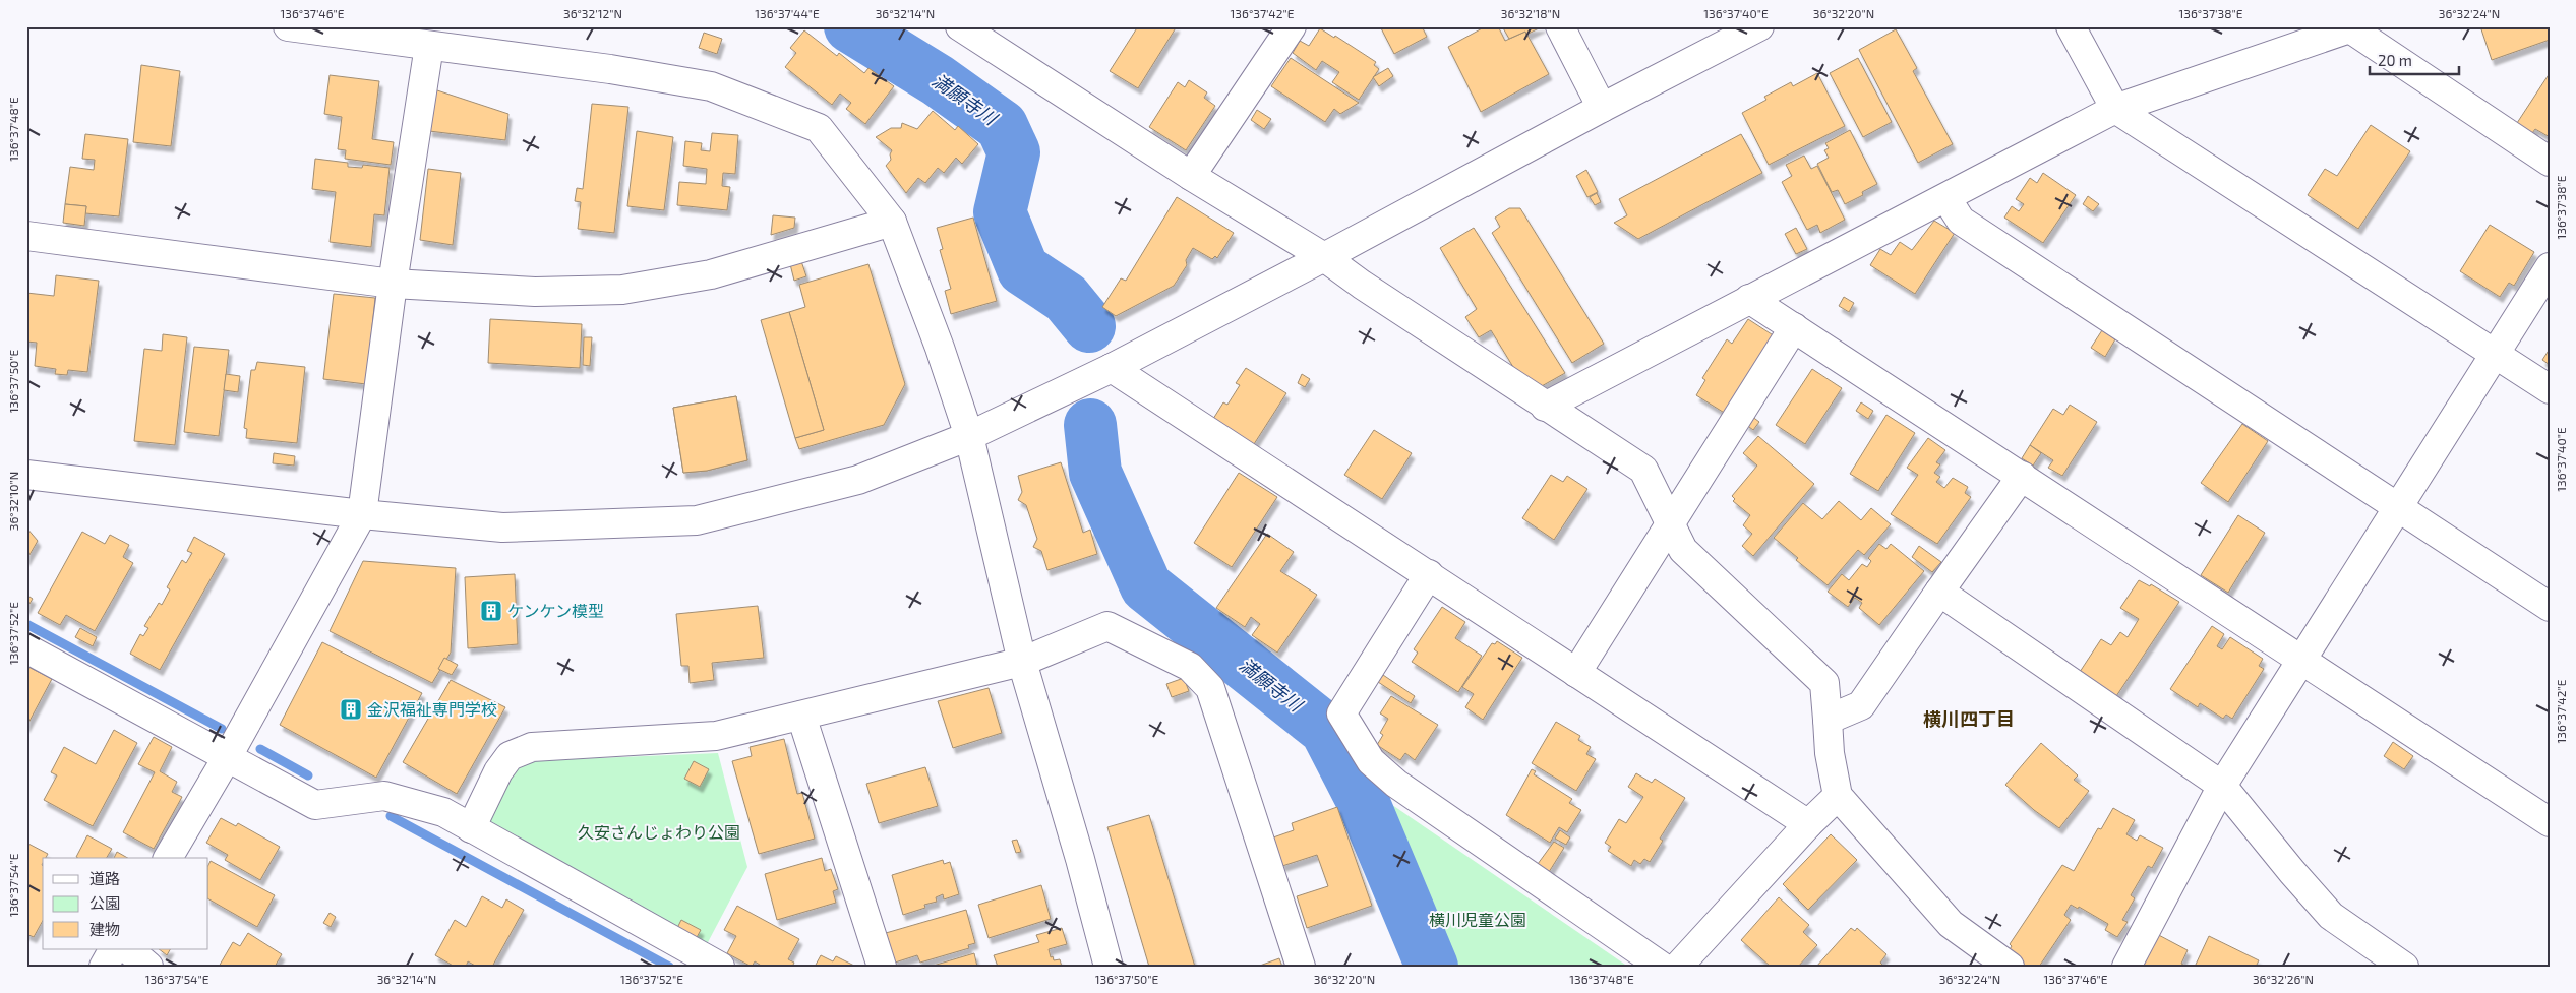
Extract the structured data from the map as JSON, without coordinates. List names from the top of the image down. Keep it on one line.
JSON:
{"districts":["横川四丁目"],"water":["満願寺川"],"parks":["久安さんじょわり公園","横川児童公園"],"places":{"building":["ケンケン模型","金沢福祉専門学校"]},"legend":["道路","公園","建物"],"scale_bar":"20 m","coordinates":["136°37'46\"E","36°32'12\"N","136°37'44\"E","36°32'14\"N","136°37'42\"E","36°32'18\"N","136°37'40\"E","36°32'20\"N","136°37'38\"E","36°32'24\"N","136°37'48\"E","136°37'50\"E","36°32'10\"N","136°37'52\"E","136°37'54\"E","36°32'26\"N"]}
